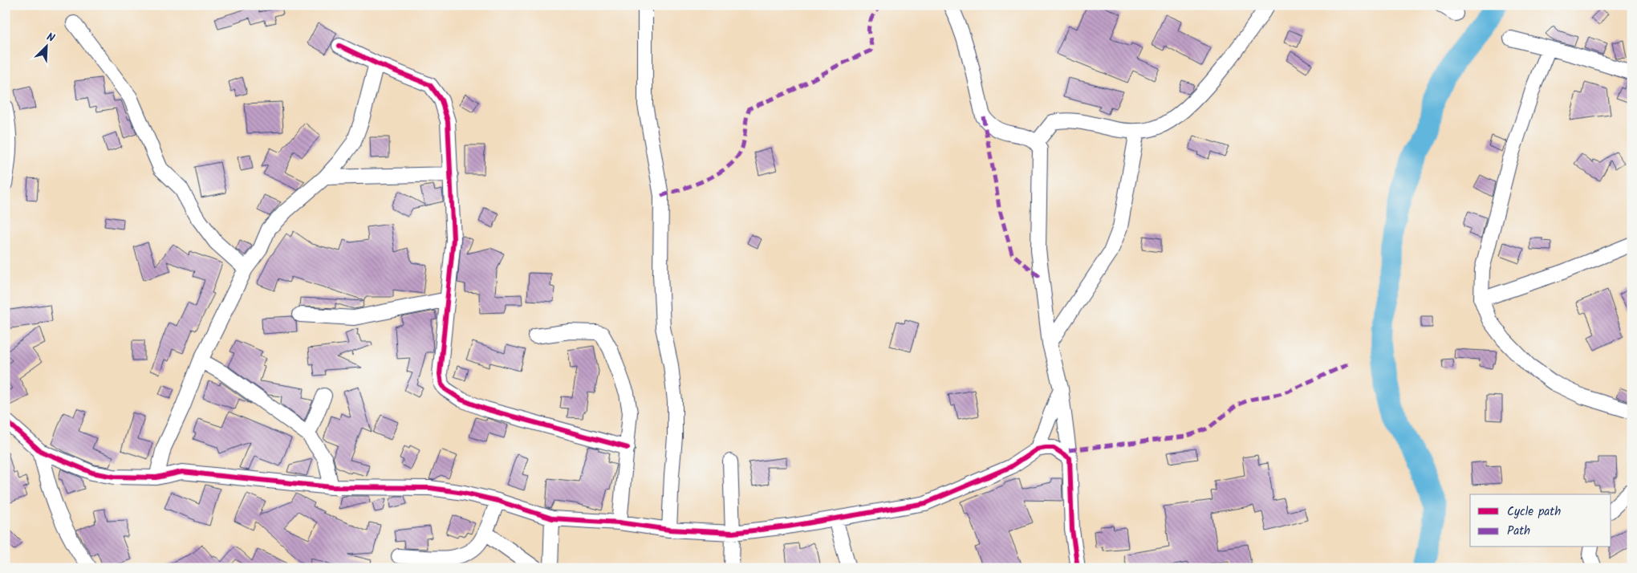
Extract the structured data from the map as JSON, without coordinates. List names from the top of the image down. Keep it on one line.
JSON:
{"legend":["Cycle path","Path"],"north":"top right"}
